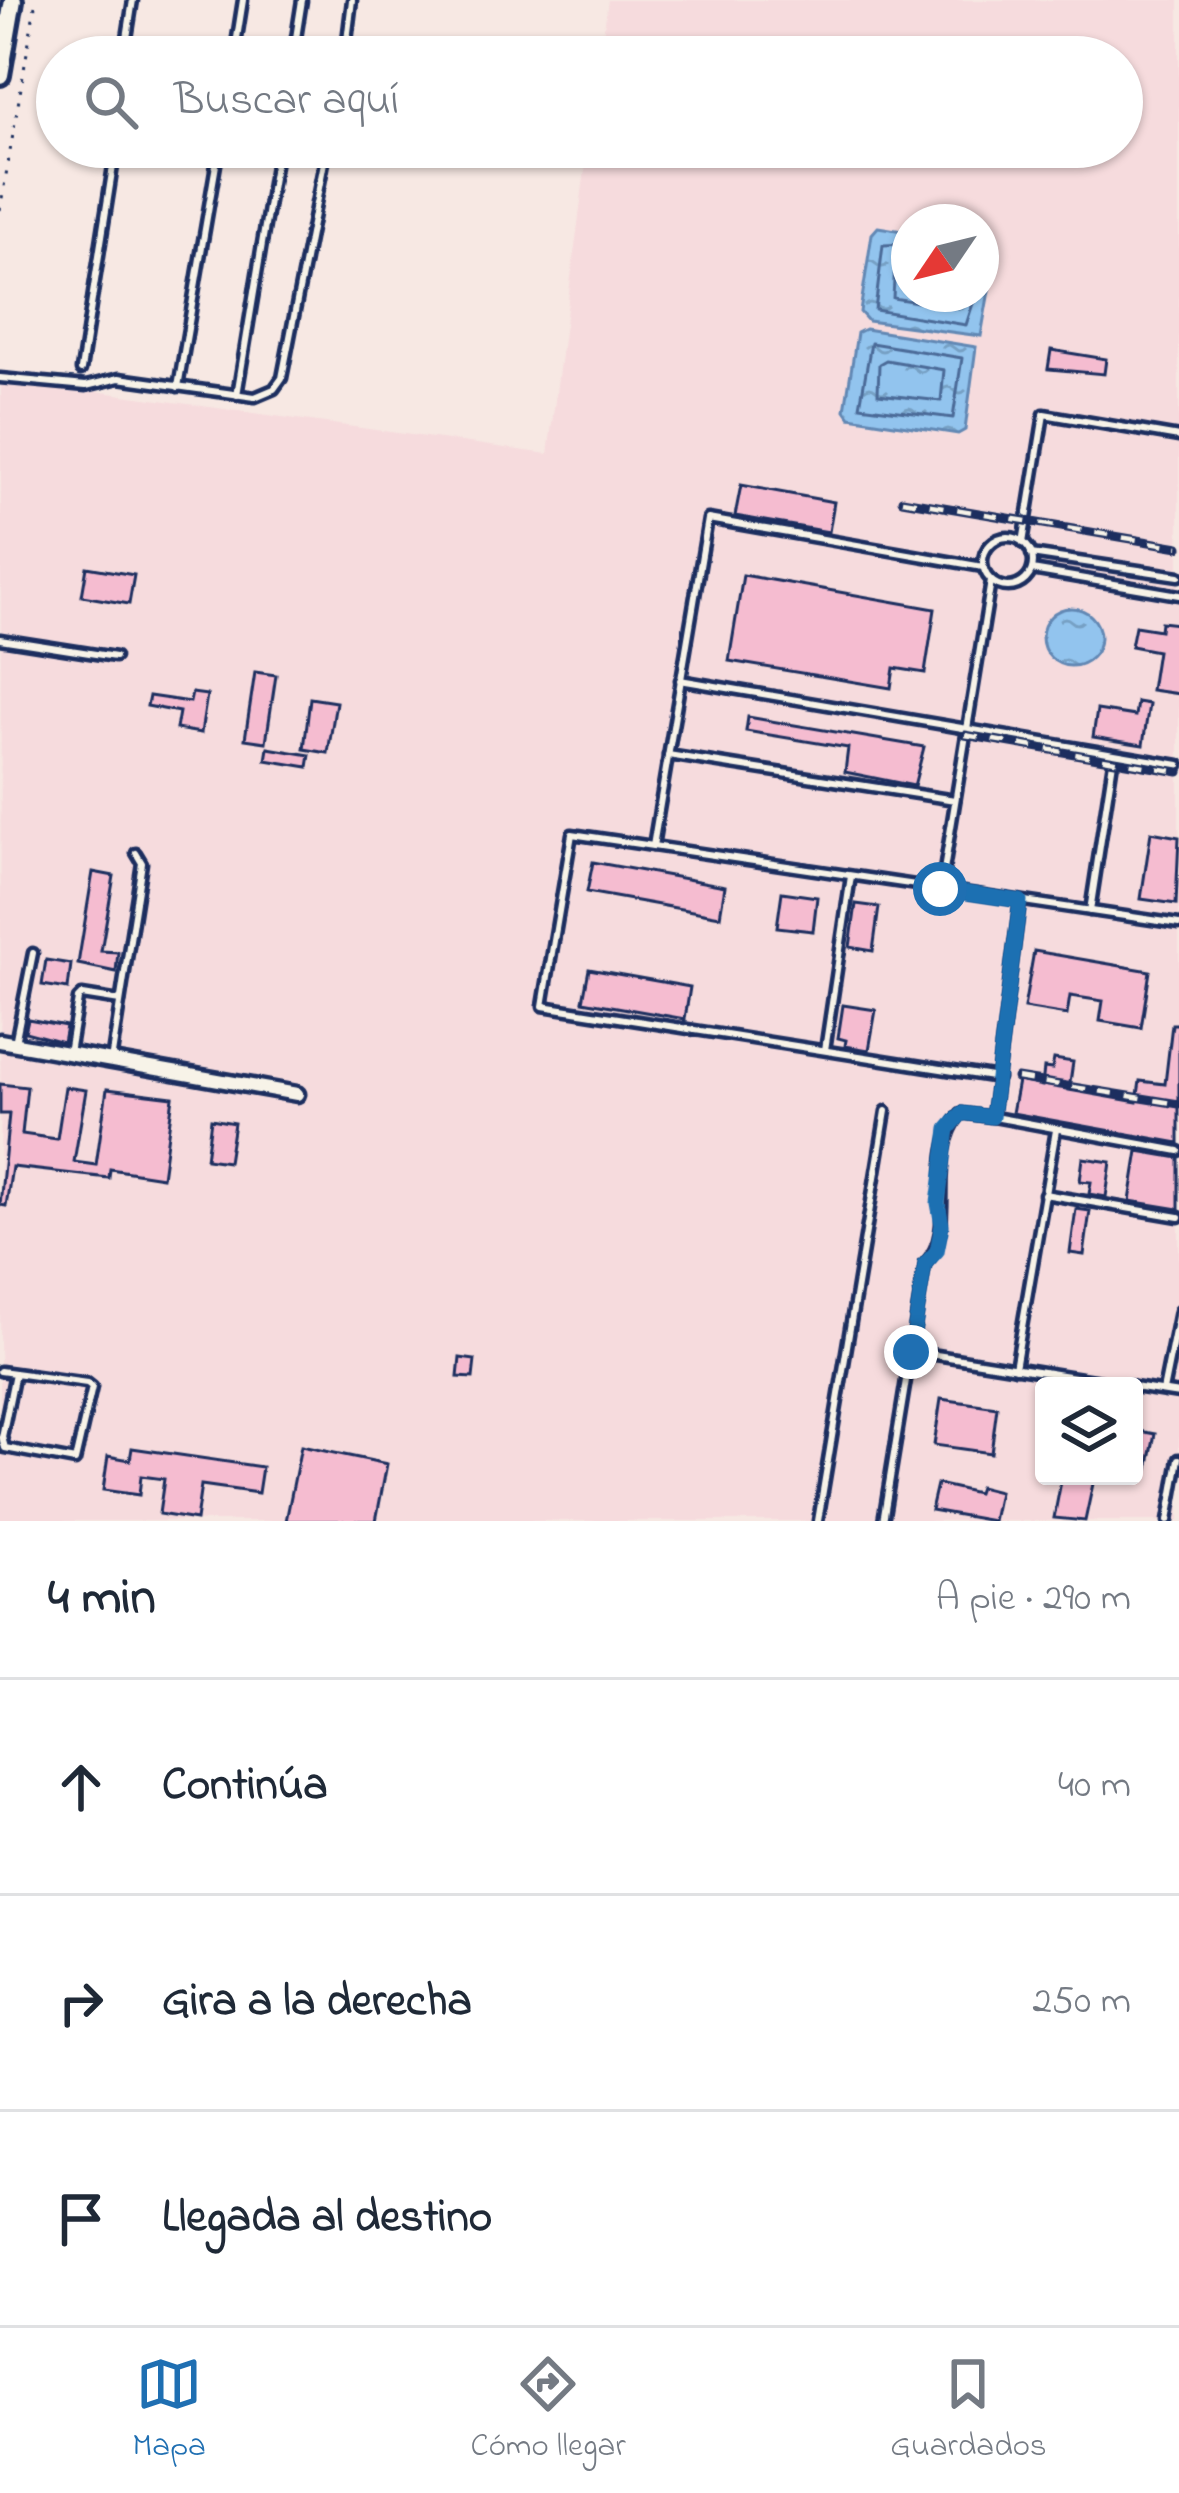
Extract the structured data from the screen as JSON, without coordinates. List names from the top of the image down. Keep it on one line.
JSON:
{"north":"bottom left","page":{"search":"Buscar aquí","heading":["4 min","A pie · 290 m"],"list":[["Continúa","40 m"],["Gira a la derecha","250 m"],"Llegada al destino"],"nav":["Mapa","Cómo llegar","Guardados"]}}
